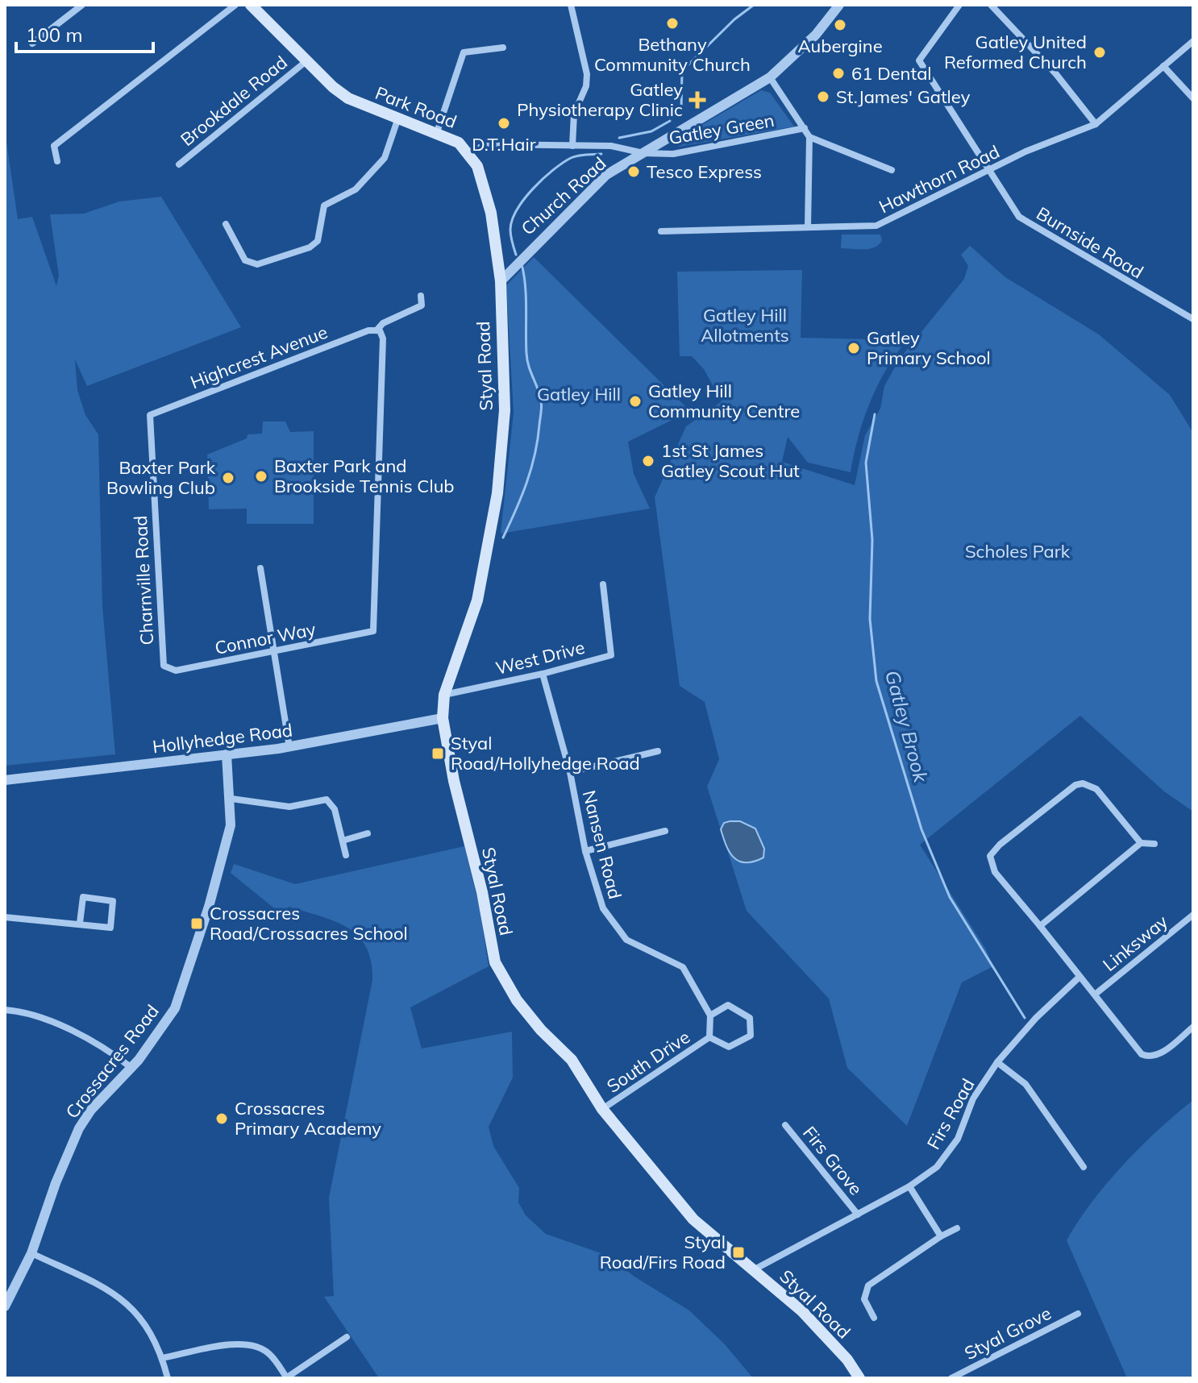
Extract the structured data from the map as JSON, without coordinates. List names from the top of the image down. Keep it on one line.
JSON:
{"streets":{"main road":["Park Road","Styal Road"],"street":["Brookdale Road","Gatley Green","Hawthorn Road","Church Road","Burnside Road","Highcrest Avenue","Charnville Road","Connor Way","West Drive","Hollyhedge Road","Nansen Road","Linksway","Crossacres Road","South Drive","Firs Road","Firs Grove","Styal Grove"]},"crossings":[["Brookdale Road","Park Road"],["Park Road","Gatley Green"],["Park Road","Church Road"],["Park Road","Styal Road"],["Gatley Green","Church Road"],["Hawthorn Road","Burnside Road"],["Church Road","Styal Road"],["Highcrest Avenue","Charnville Road"],["Highcrest Avenue","Connor Way"],["Styal Road","West Drive"],["Styal Road","Hollyhedge Road"],["Styal Road","South Drive"],["Styal Road","Firs Road"],["Charnville Road","Connor Way"],["West Drive","Nansen Road"],["Hollyhedge Road","Crossacres Road"],["Nansen Road","South Drive"],["Linksway","Firs Road"],["Firs Road","Firs Grove"]],"water":["Gatley Brook"],"parks":["Gatley Hill Allotments","Gatley Hill","Scholes Park"],"places":{"other":["Bethany Community Church","Aubergine","Gatley United Reformed Church","61 Dental","St.James' Gatley","D.T.Hair","Tesco Express","Gatley Primary School","Gatley Hill Community Centre","1st St James Gatley Scout Hut","Baxter Park and Brookside Tennis Club","Baxter Park Bowling Club","Crossacres Primary Academy"],"health":["Gatley Physiotherapy Clinic"],"transit":["Styal Road/Hollyhedge Road","Crossacres Road/Crossacres School","Styal Road/Firs Road"]},"scale_bar":"100 m"}
